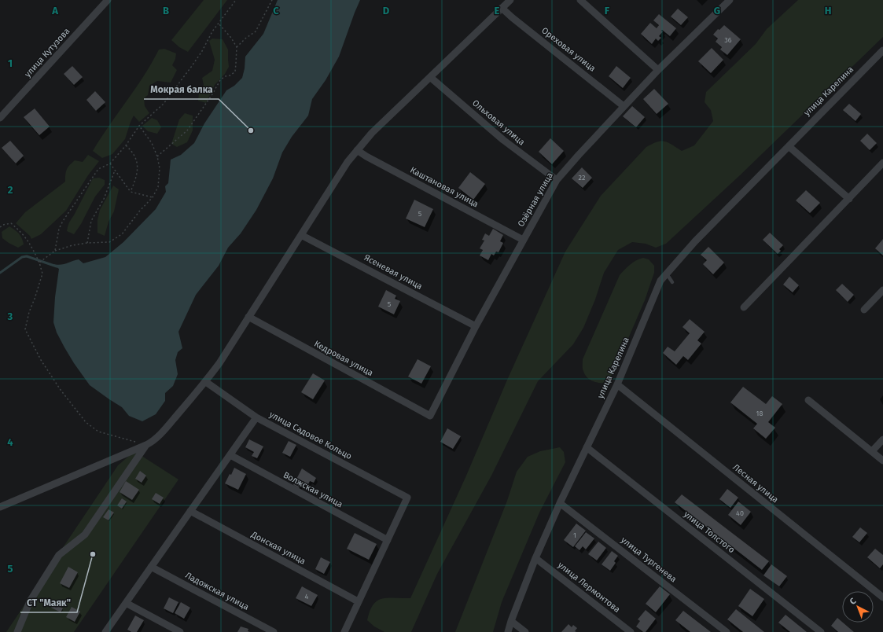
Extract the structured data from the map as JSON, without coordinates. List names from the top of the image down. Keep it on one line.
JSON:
{"streets":{"street":["Ореховая улица","улица Кутузова","улица Карелина","Ольховая улица","Каштановая улица","Озёрная улица","Ясеневая улица","Кедровая улица","улица Садовое Кольцо","Лесная улица","Волжская улица","улица Толстого","Донская улица","улица Тургенева","улица Лермонтова","Ладожская улица"]},"crossings":[["Ореховая улица","Озёрная улица"],["улица Карелина","Лесная улица"],["улица Карелина","улица Толстого"],["улица Карелина","улица Тургенева"],["улица Карелина","улица Лермонтова"],["Ольховая улица","Озёрная улица"],["Каштановая улица","Озёрная улица"],["Озёрная улица","Ясеневая улица"],["Озёрная улица","Кедровая улица"],["улица Садовое Кольцо","Волжская улица"],["улица Садовое Кольцо","Донская улица"],["улица Садовое Кольцо","Ладожская улица"]],"places":["Мокрая балка","СТ \"Маяк\""],"house_numbers":["36","22","5","5","18","40","1","4"],"north":"top left","grid":{"columns":["A","B","C","D","E","F","G","H"],"rows":["1","2","3","4","5"]}}
